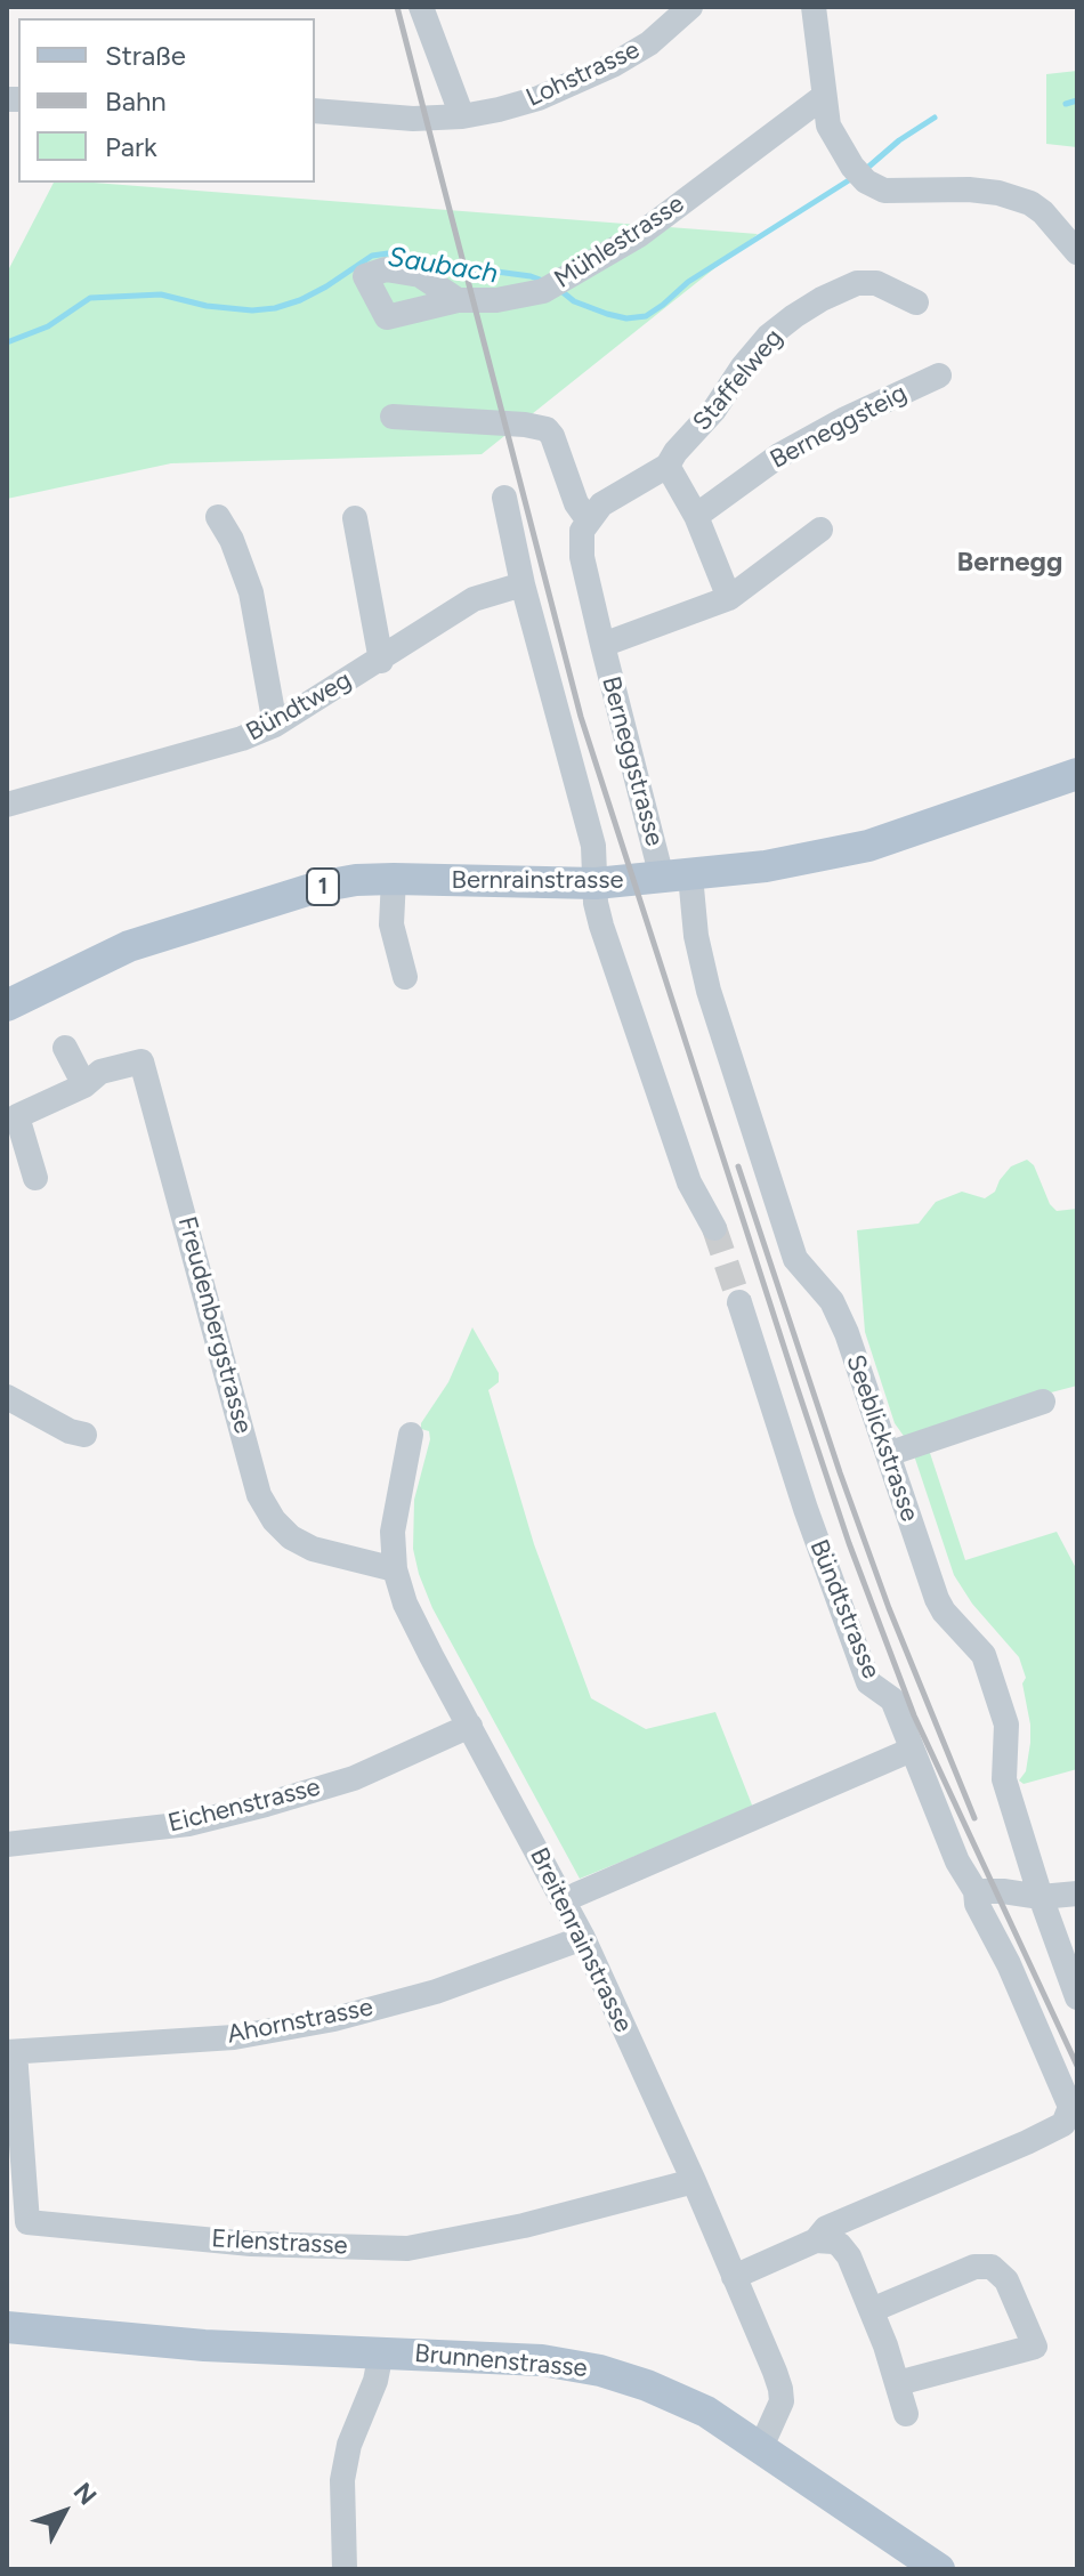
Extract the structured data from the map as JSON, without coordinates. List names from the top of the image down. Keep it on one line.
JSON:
{"streets":{"main road":["Bernrainstrasse","1","Brunnenstrasse"],"street":["Lohstrasse","Mühlestrasse","Staffelweg","Berneggsteig","Bündtweg","Berneggstrasse","Freudenbergstrasse","Seeblickstrasse","Bündtstrasse","Eichenstrasse","Breitenrainstrasse","Ahornstrasse","Erlenstrasse"]},"crossings":[["Berneggstrasse","Bernrainstrasse"],["Berneggstrasse","Seeblickstrasse"],["Bernrainstrasse","Seeblickstrasse"],["Freudenbergstrasse","Breitenrainstrasse"],["Bündtstrasse","Breitenrainstrasse"],["Eichenstrasse","Breitenrainstrasse"],["Breitenrainstrasse","Ahornstrasse"],["Breitenrainstrasse","Erlenstrasse"],["Breitenrainstrasse","Brunnenstrasse"],["Ahornstrasse","Erlenstrasse"]],"districts":["Bernegg"],"water":["Saubach"],"legend":["Straße","Bahn","Park"],"north":"top right"}
